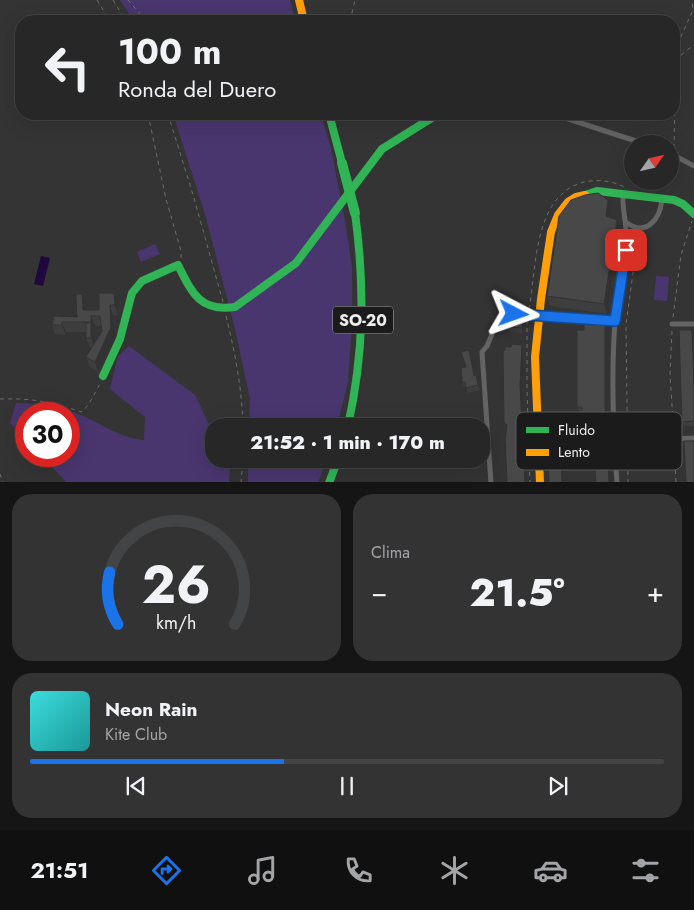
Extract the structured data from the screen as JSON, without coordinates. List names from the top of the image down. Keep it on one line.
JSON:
{"streets":{"main road":["SO-20"]},"legend":["Fluido","Lento"],"north":"top right","page":{"turn":["100 m","Ronda del Duero"],"limit":"30","trip":"21:52 · 1 min · 170 m","tile":"Clima","heat":["−","21.5°","+"],"song":["Neon Rain","Kite Club"],"tabs":"21:51","gauge":["26","km/h"]}}
